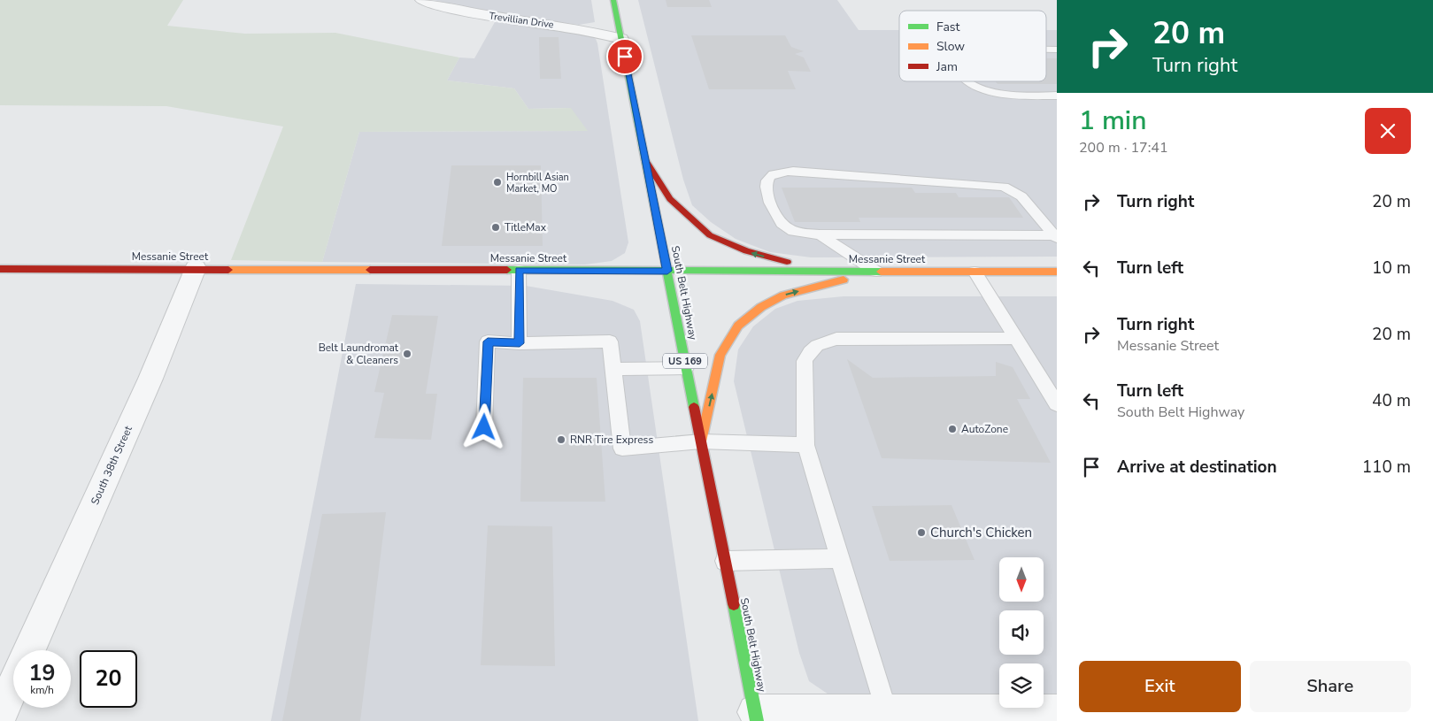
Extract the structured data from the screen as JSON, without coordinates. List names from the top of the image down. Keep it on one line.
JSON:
{"streets":{"street":["Trevillian Drive","Messanie Street","South Belt Highway","US 169","South 38th Street"]},"crossings":[["Trevillian Drive","South Belt Highway"],["Messanie Street","South Belt Highway"],["Messanie Street","South 38th Street"]],"places":["Hornbill Asian Market, MO","TitleMax","Belt Laundromat & Cleaners","AutoZone","RNR Tire Express","Church's Chicken"],"legend":["Fast","Slow","Jam"],"north":"bottom","page":{"turn":["20 m","Turn right"],"heading":["1 min","200 m · 17:41"],"list":[{"name":"Turn right","value":"20 m"},{"name":"Turn left","value":"10 m"},{"name":"Turn right","note":"Messanie Street","value":"20 m"},{"name":"Turn left","note":"South Belt Highway","value":"40 m"},{"name":"Arrive at destination","value":"110 m"}],"speed":"19 km/h","limit":"20","buttons":["Exit","Share"]}}
